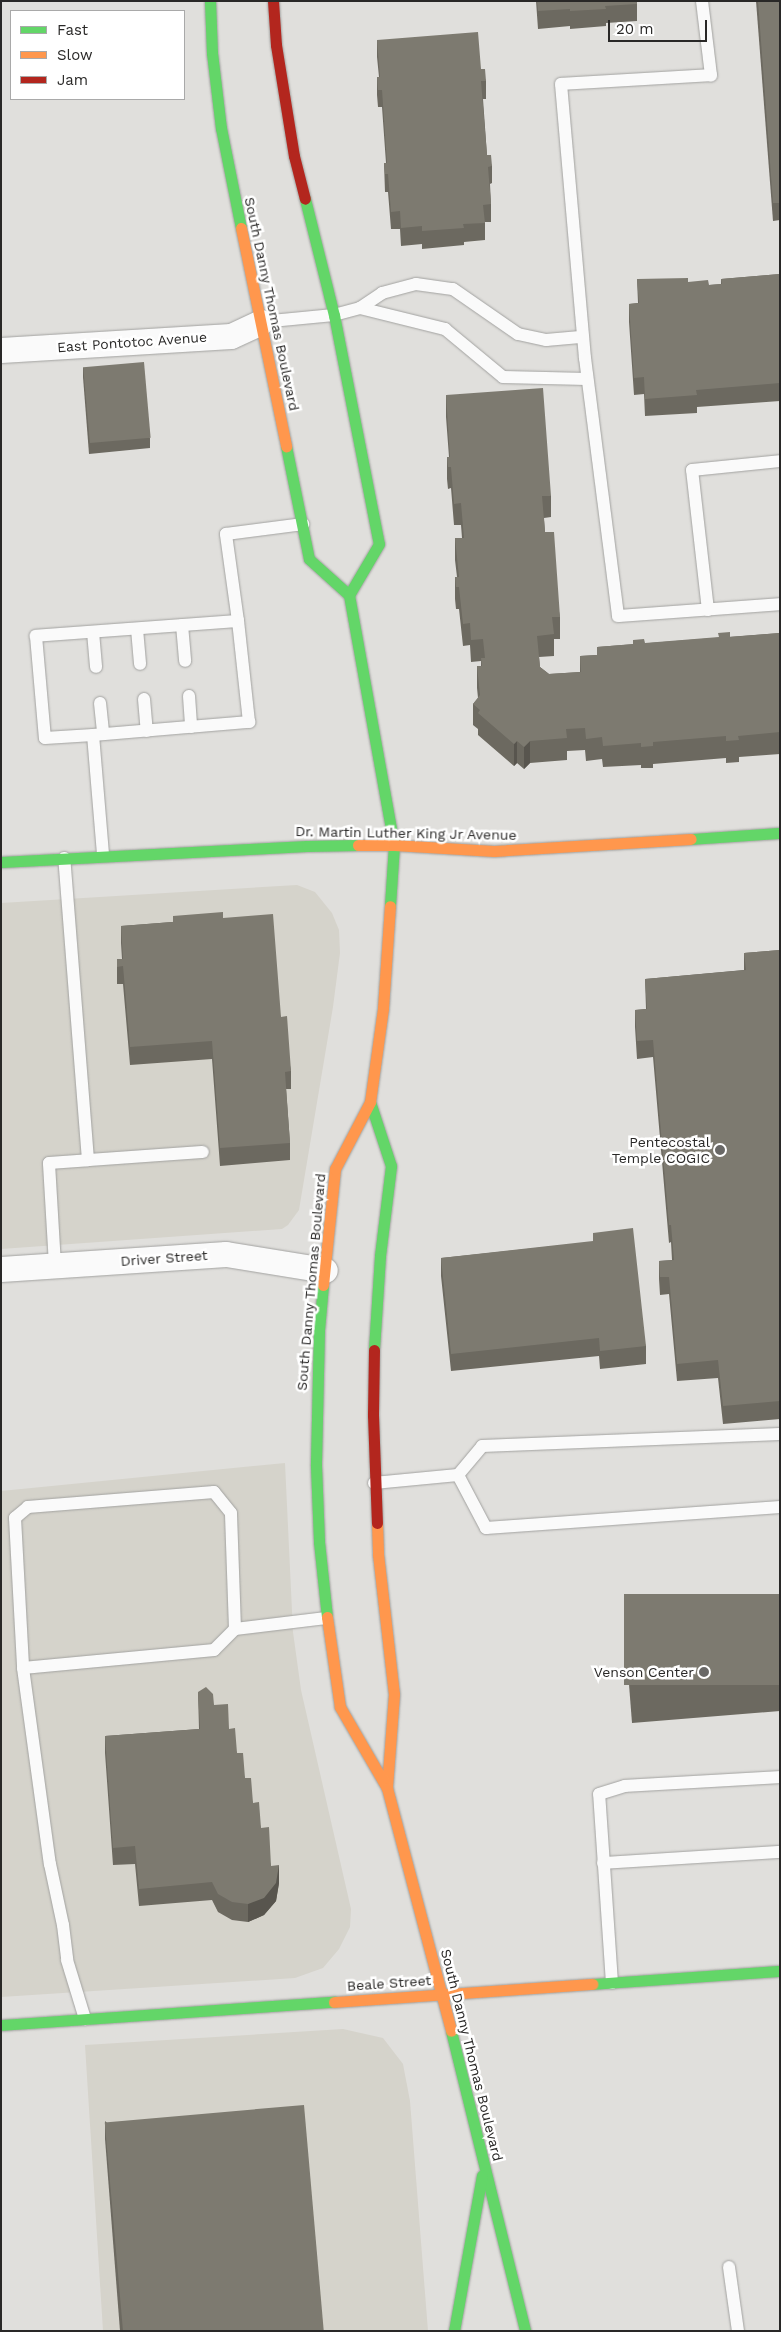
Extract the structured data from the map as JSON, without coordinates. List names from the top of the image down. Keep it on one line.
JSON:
{"streets":{"main road":["South Danny Thomas Boulevard","Dr. Martin Luther King Jr Avenue","Beale Street"],"street":["East Pontotoc Avenue","Driver Street"]},"crossings":[["South Danny Thomas Boulevard","East Pontotoc Avenue"],["South Danny Thomas Boulevard","Dr. Martin Luther King Jr Avenue"],["South Danny Thomas Boulevard","Driver Street"],["South Danny Thomas Boulevard","Beale Street"]],"places":["Pentecostal Temple COGIC","Venson Center"],"legend":["Fast","Slow","Jam"],"scale_bar":"20 m"}
